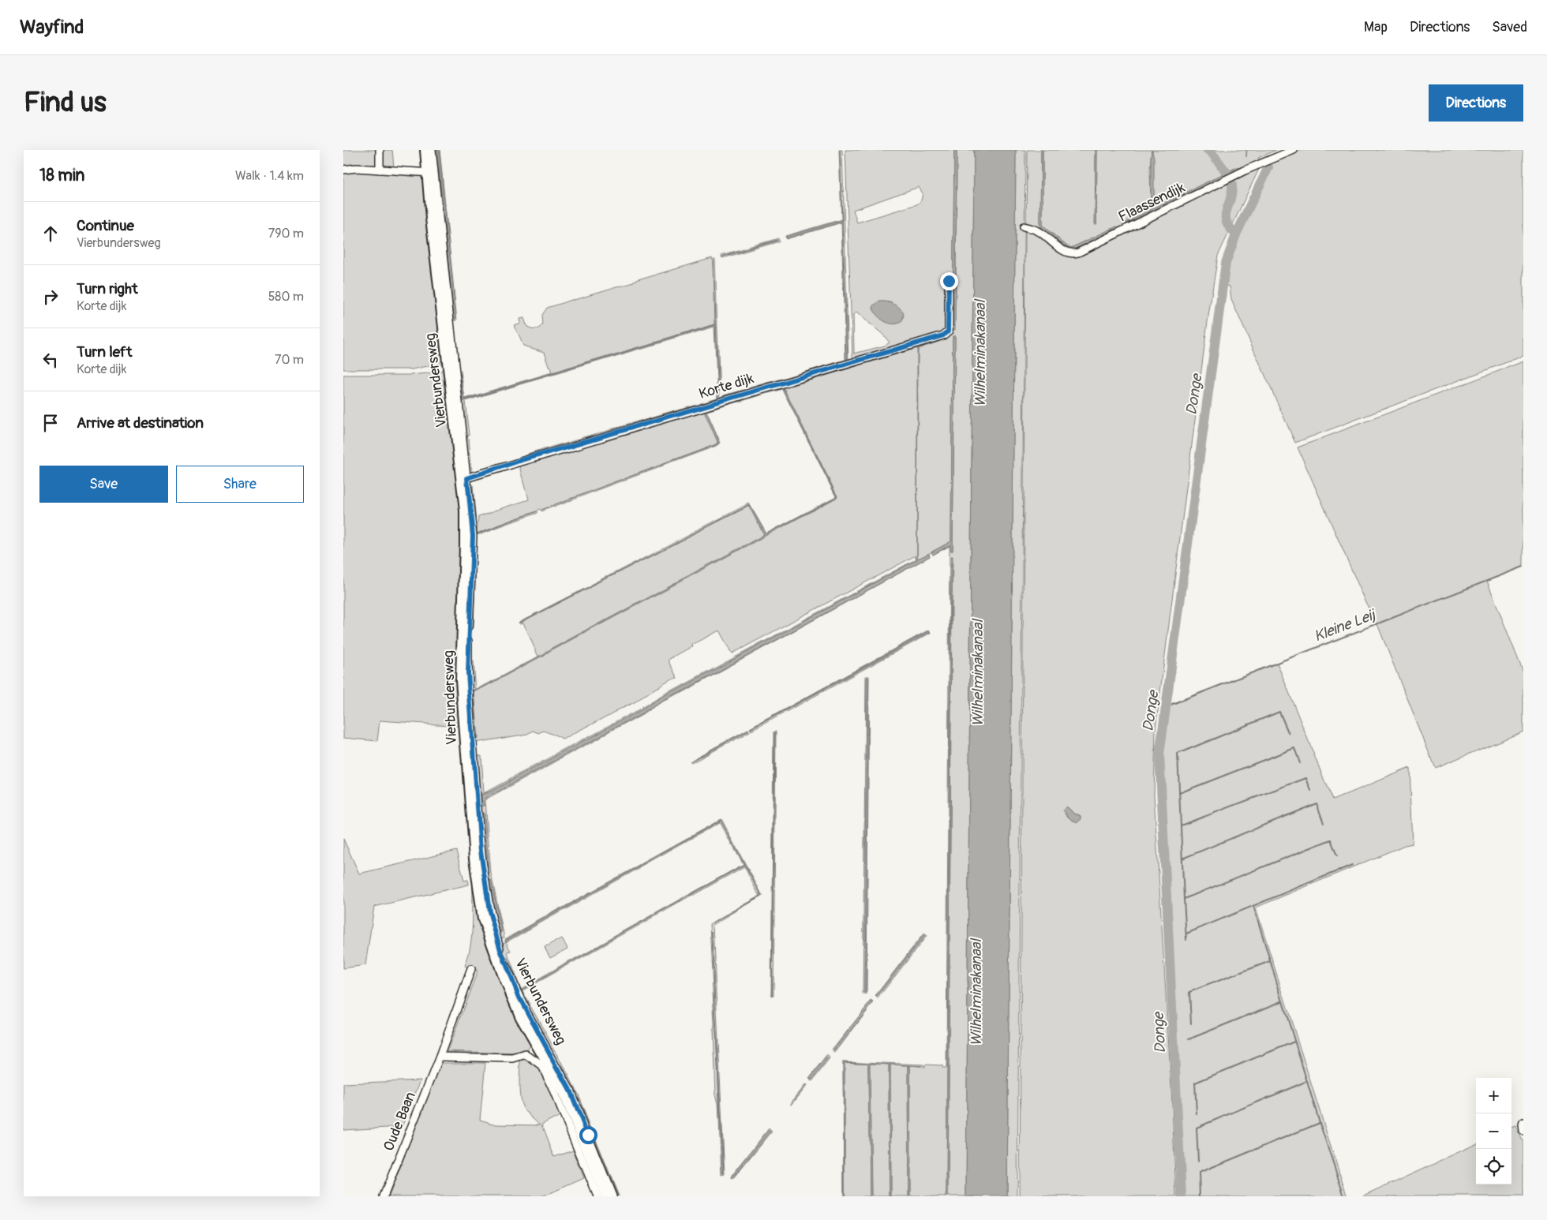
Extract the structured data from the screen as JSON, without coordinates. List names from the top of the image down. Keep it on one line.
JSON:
{"streets":{"main road":["Vierbundersweg"],"street":["Flaassendijk","Korte dijk","Oude Baan"]},"crossings":[["Vierbundersweg","Korte dijk"]],"water":["Wilhelminakanaal","Donge","Kleine Leij"],"page":{"header":"Wayfind","nav":["Map","Directions","Saved"],"buttons":["Directions",["Save","Share"]],"title":"Find us","heading":["18 min","Walk · 1.4 km"],"list":[["Continue","Vierbundersweg","790 m"],["Turn right","Korte dijk","580 m"],["Turn left","Korte dijk","70 m"],"Arrive at destination"],"map_buttons":["+","−"]}}
